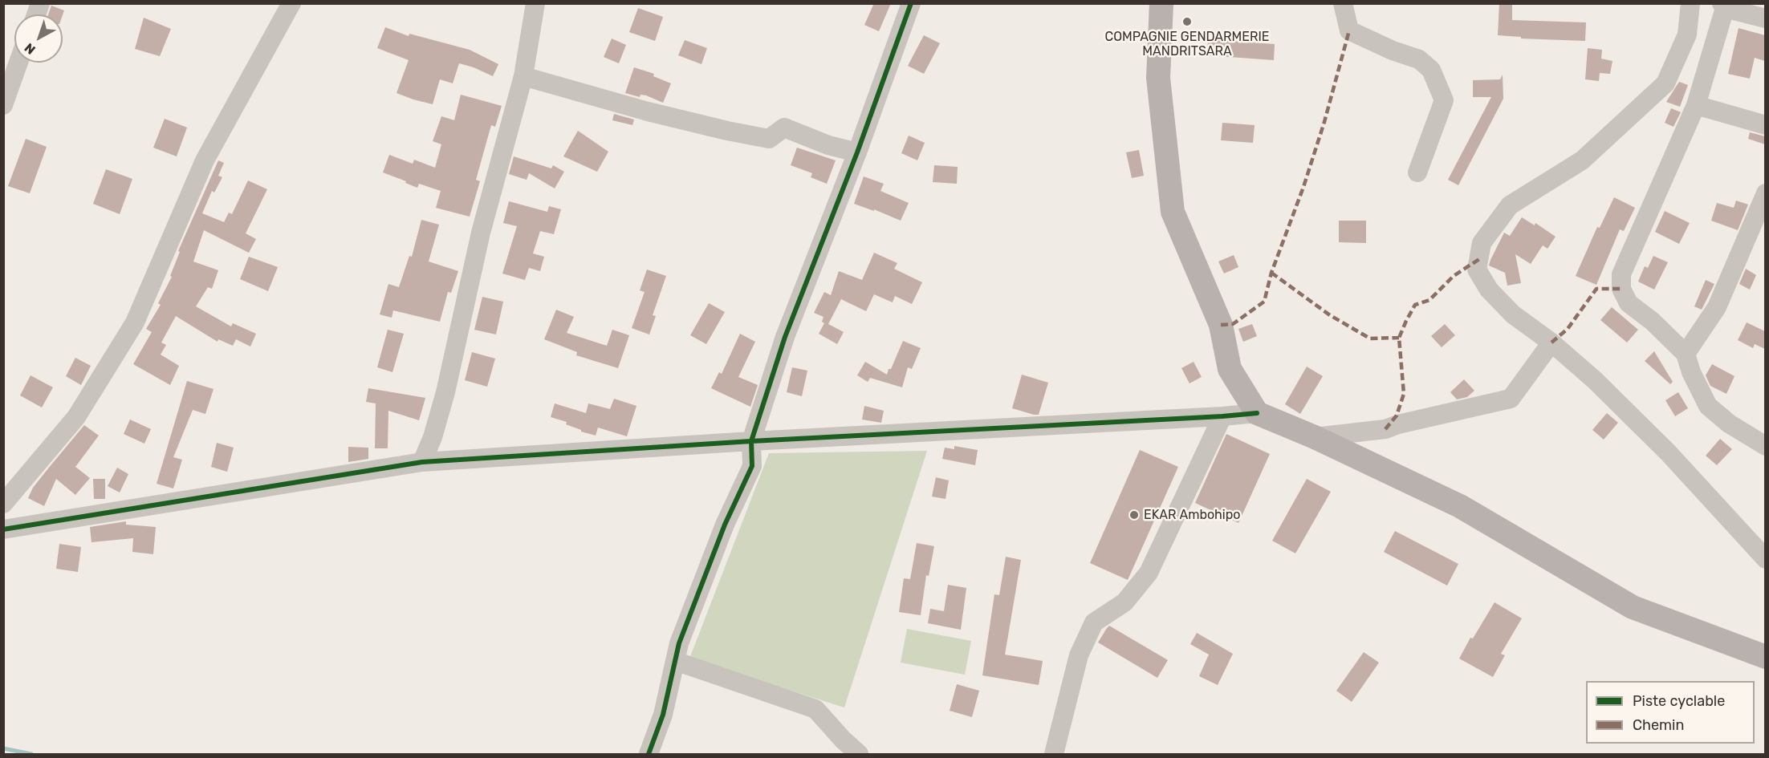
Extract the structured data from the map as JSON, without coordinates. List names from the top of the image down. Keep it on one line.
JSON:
{"places":["COMPAGNIE GENDARMERIE MANDRITSARA","EKAR Ambohipo"],"legend":["Piste cyclable","Chemin"],"north":"bottom left"}
